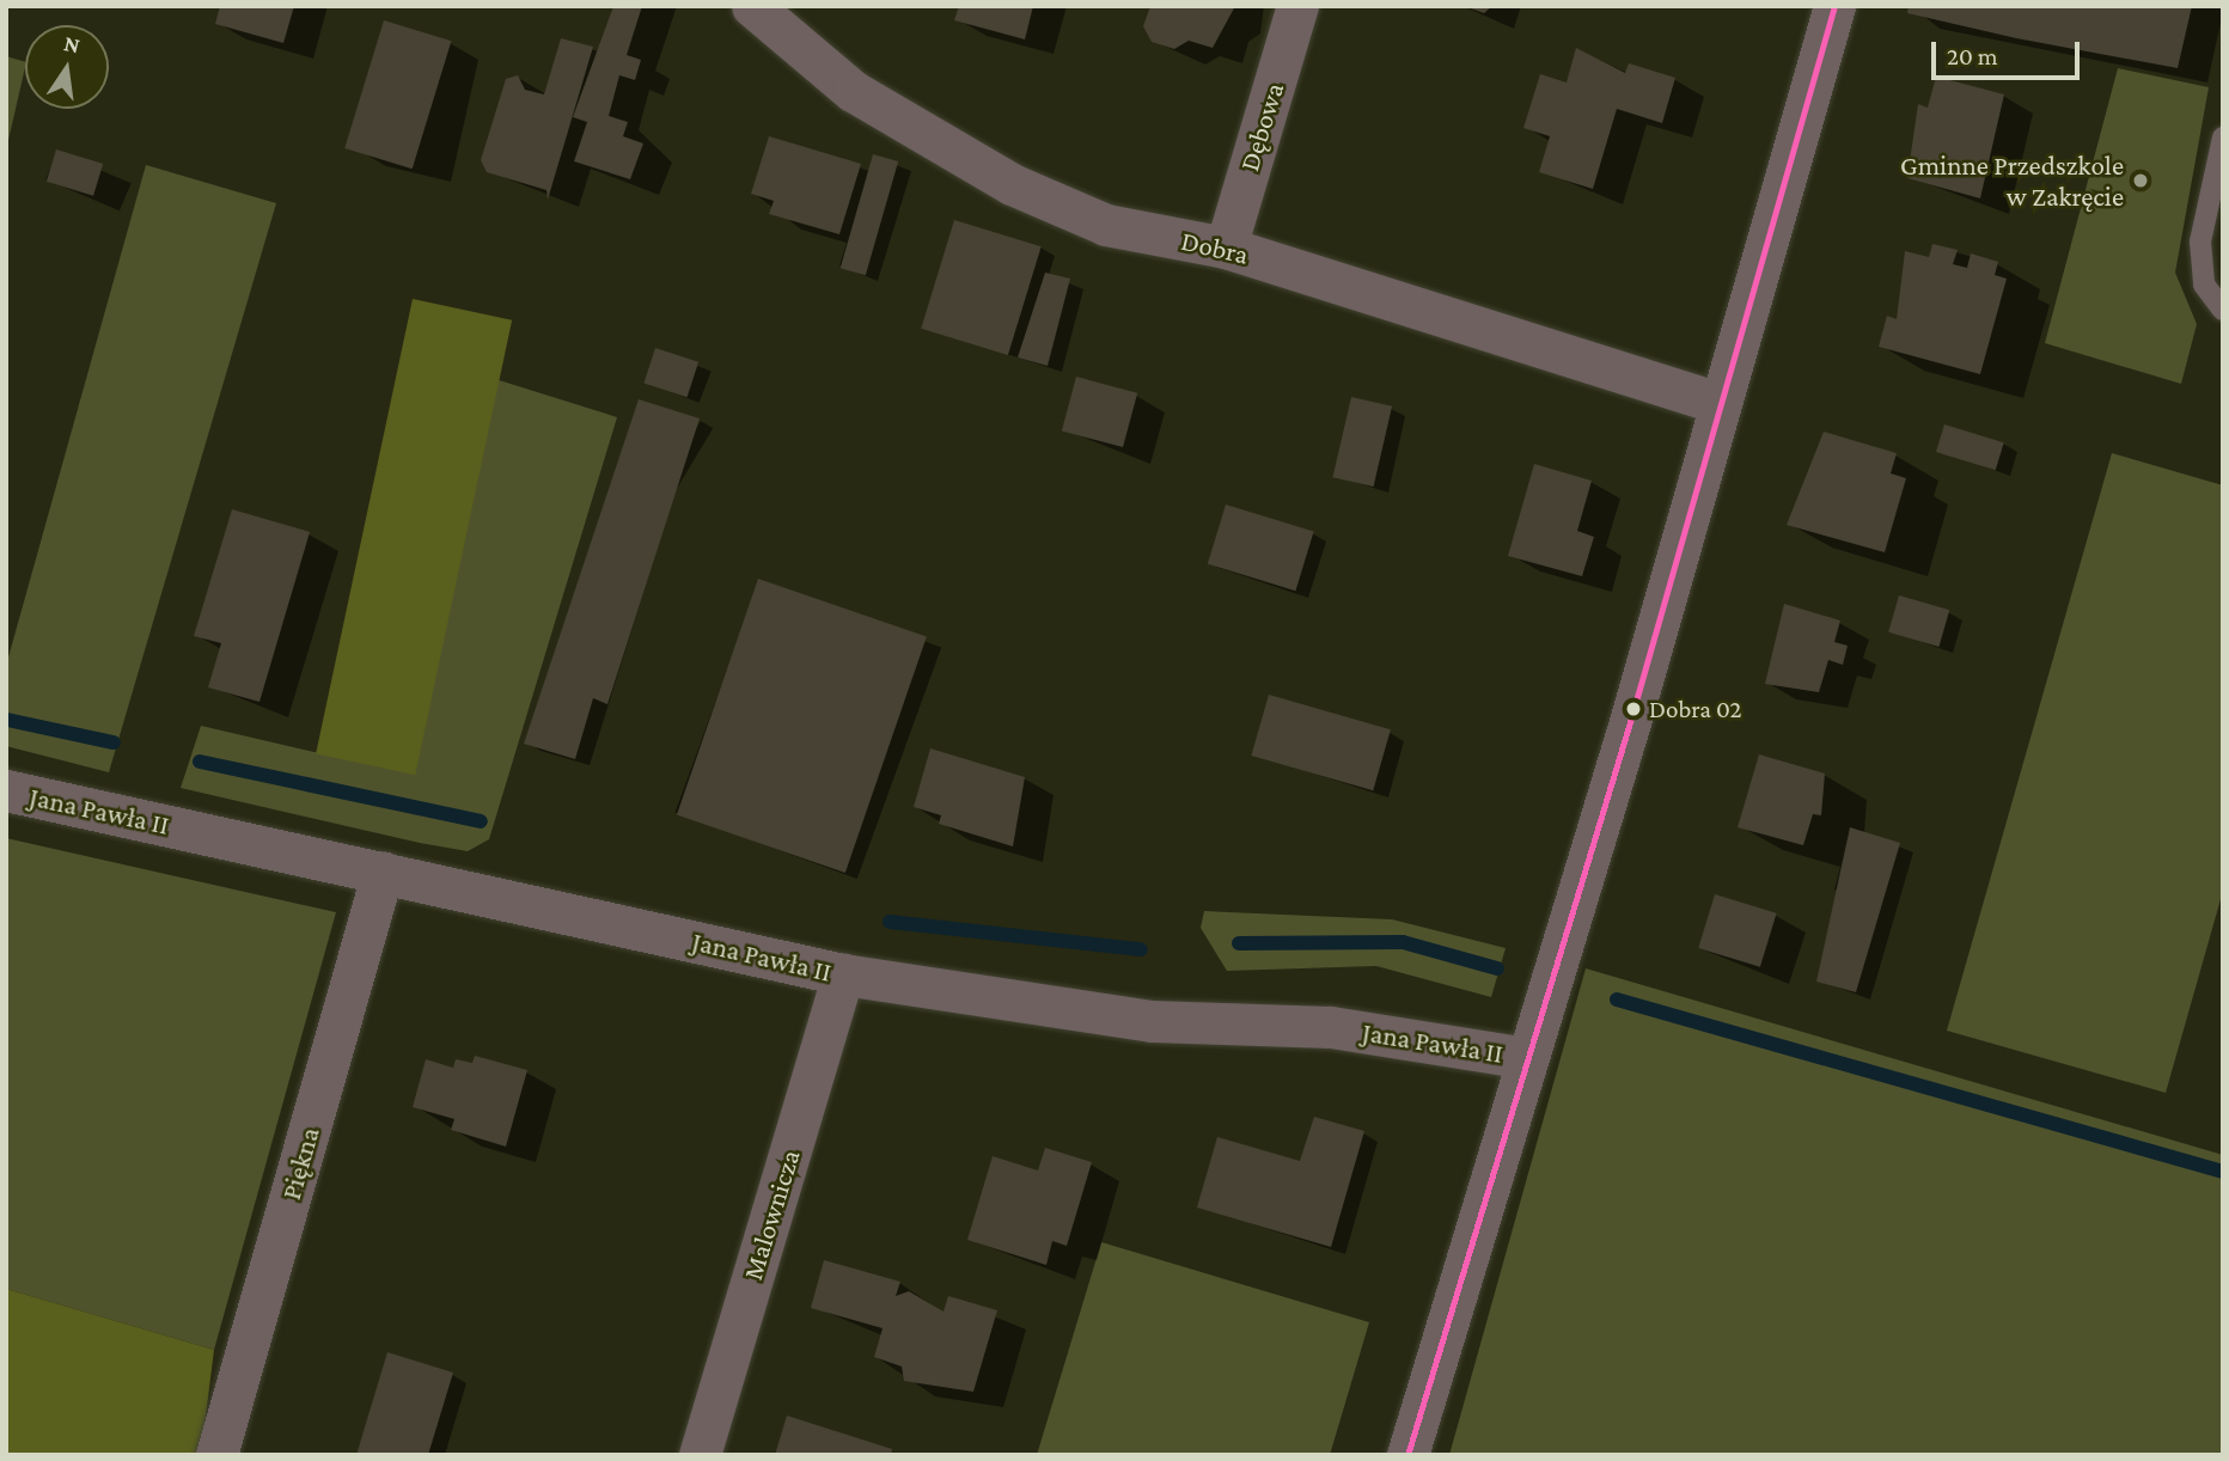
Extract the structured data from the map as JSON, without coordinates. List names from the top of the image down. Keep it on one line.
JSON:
{"streets":{"street":["Dębowa","Dobra","Jana Pawła II","Piękna","Malownicza"]},"crossings":[["Dębowa","Dobra"],["Jana Pawła II","Piękna"],["Jana Pawła II","Malownicza"]],"places":["Gminne Przedszkole w Zakręcie","Dobra 02"],"scale_bar":"20 m","north":"top"}
